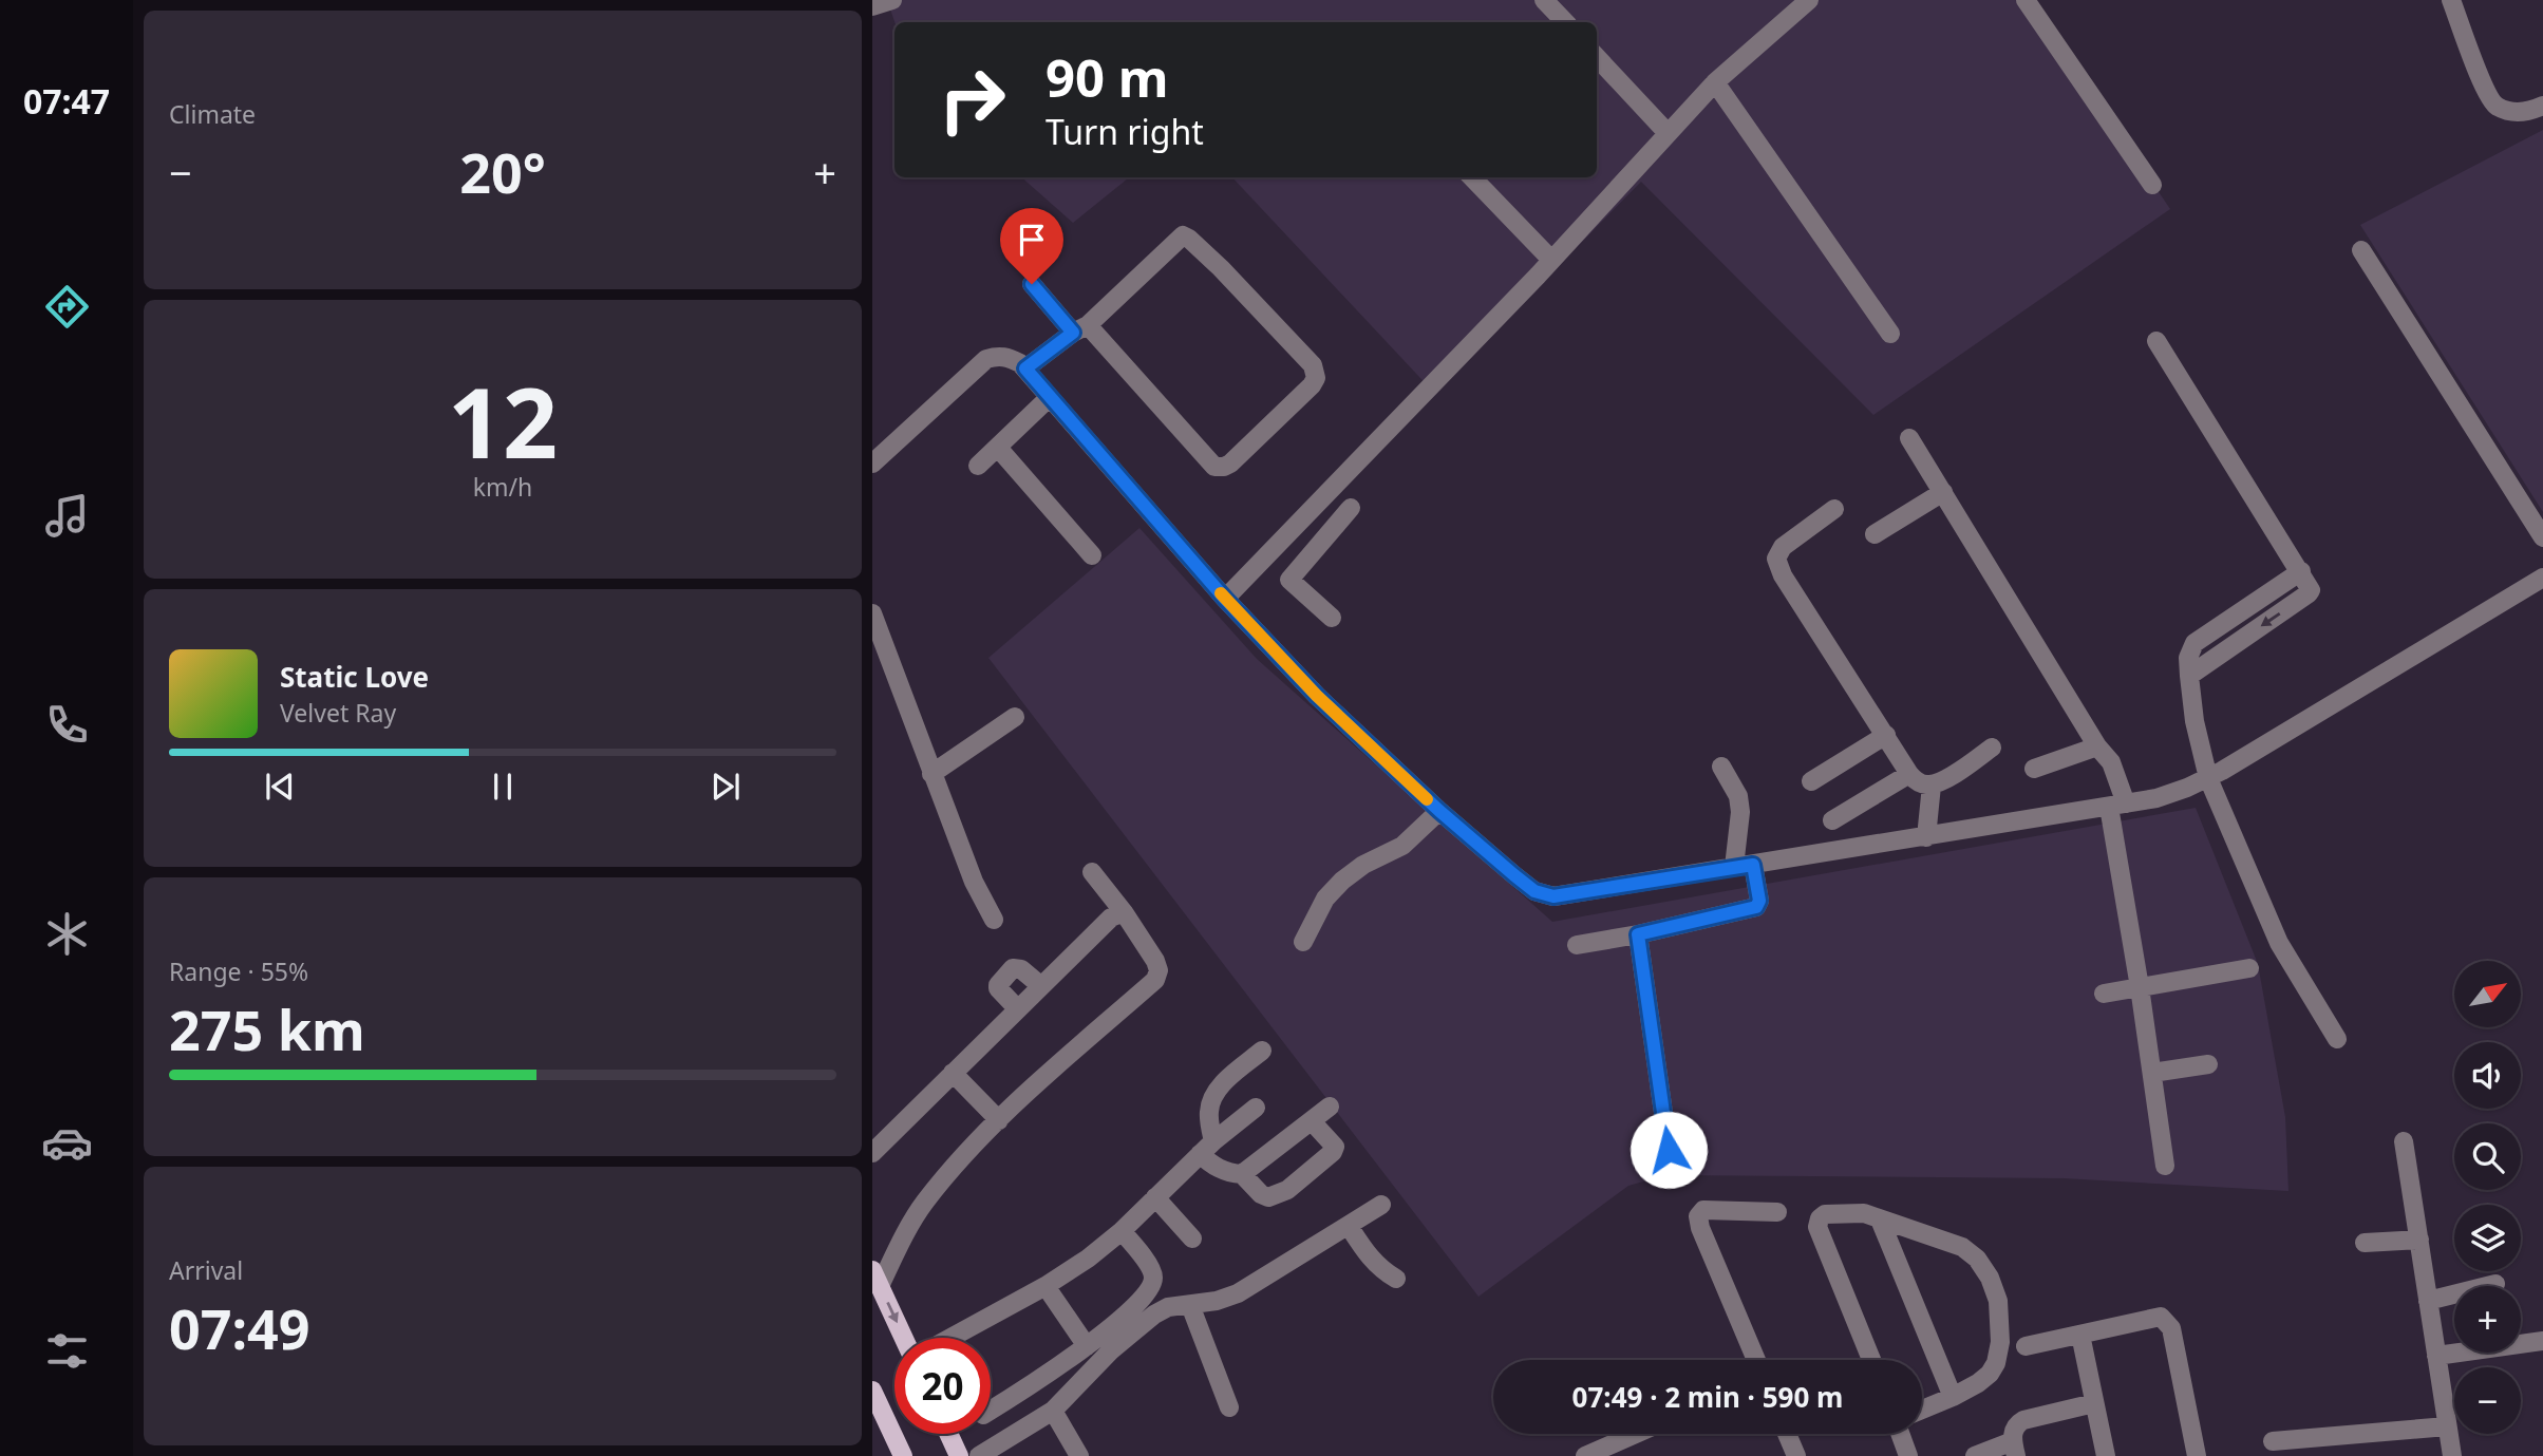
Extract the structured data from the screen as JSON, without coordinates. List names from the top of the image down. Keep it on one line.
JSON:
{"north":"top right","page":{"tabs":"07:47","tile":["Climate",["12","km/h"],["Range · 55%","275 km"],["Arrival","07:49"]],"turn":["90 m","Turn right"],"heat":["−","20°","+"],"song":["Static Love","Velvet Ray"],"map_buttons":["+","−"],"limit":"20","trip":"07:49 · 2 min · 590 m"}}
